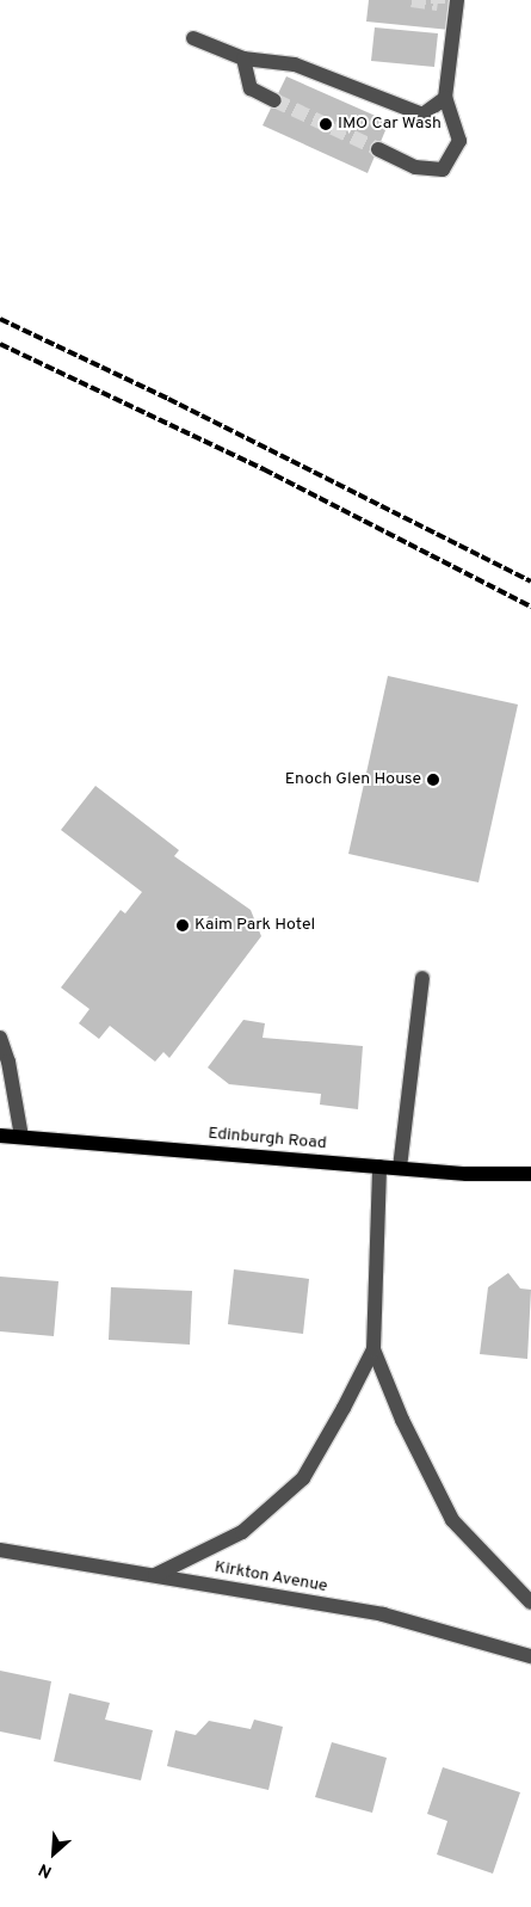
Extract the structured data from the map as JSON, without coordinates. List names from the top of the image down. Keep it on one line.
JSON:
{"streets":{"main road":["Edinburgh Road"],"street":["Kirkton Avenue"]},"places":["IMO Car Wash","Enoch Glen House","Kaim Park Hotel"],"north":"bottom left"}
